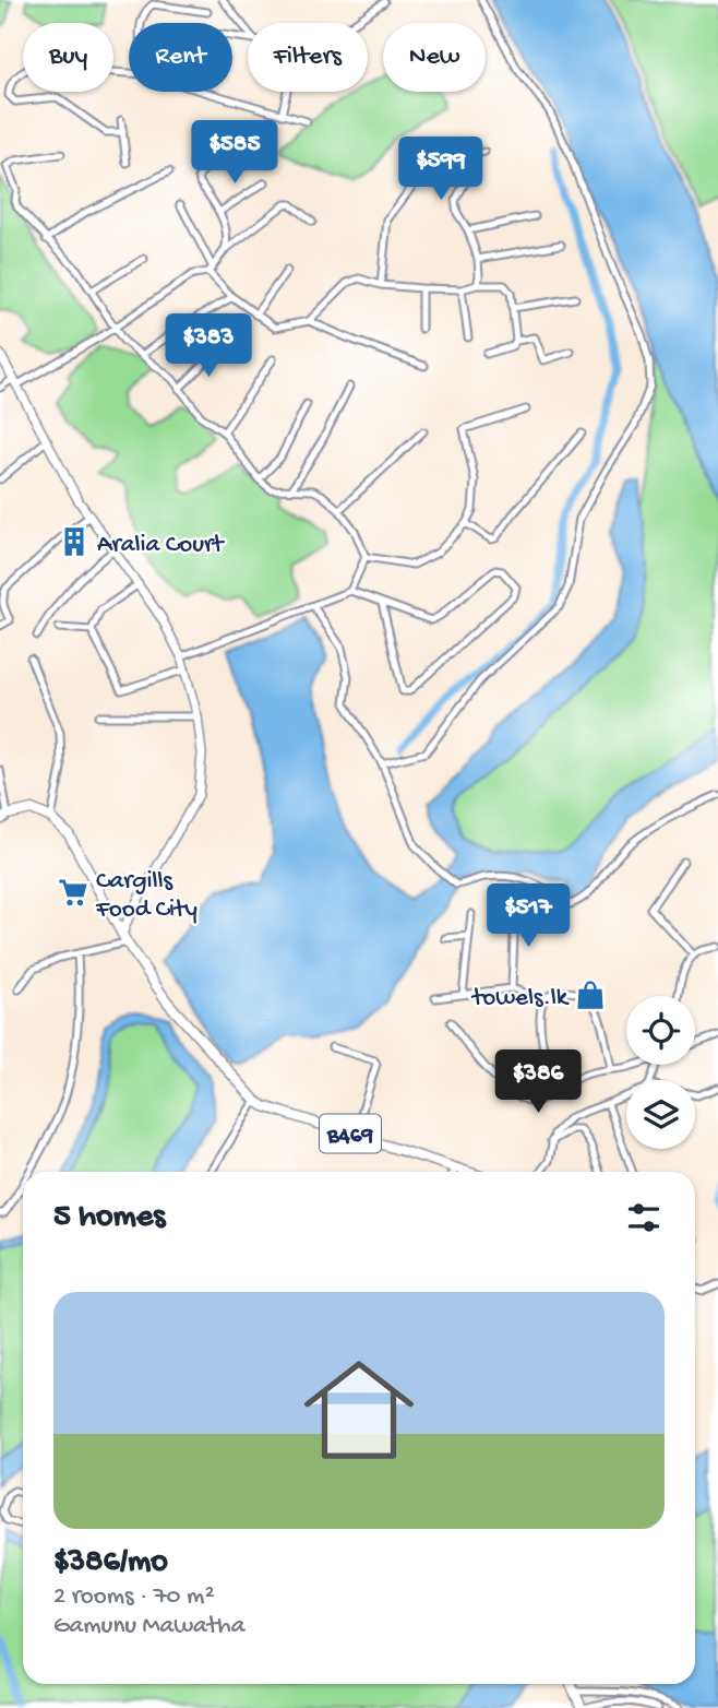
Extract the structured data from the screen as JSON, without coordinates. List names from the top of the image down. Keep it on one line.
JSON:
{"streets":{"main road":["B469"]},"places":{"building":["Aralia Court"],"supermarket":["Cargills Food City"],"shop":["towels.lk"]},"page":{"chip":["Buy","Rent","Filters","New"],"price":["$585","$599","$383","$517","$386"],"heading":"5 homes","list":[{"name":"$386/mo","note":"2 rooms · 70 m² · Gamunu Mawatha"}]}}
